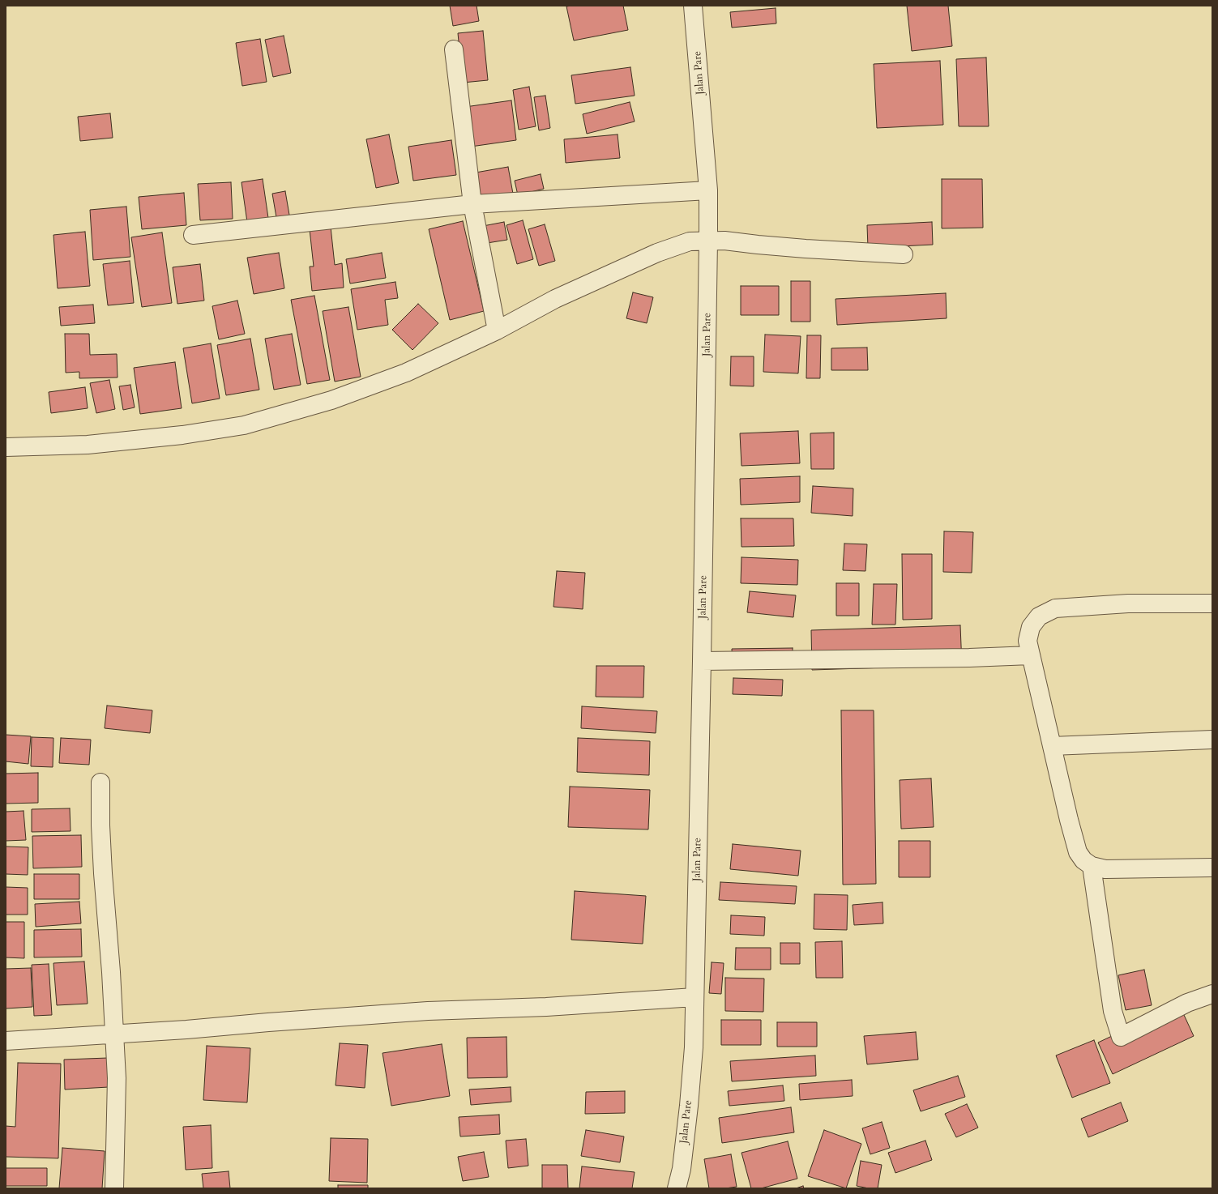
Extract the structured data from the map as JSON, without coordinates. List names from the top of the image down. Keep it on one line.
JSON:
{"streets":{"street":["Jalan Pare"]}}
